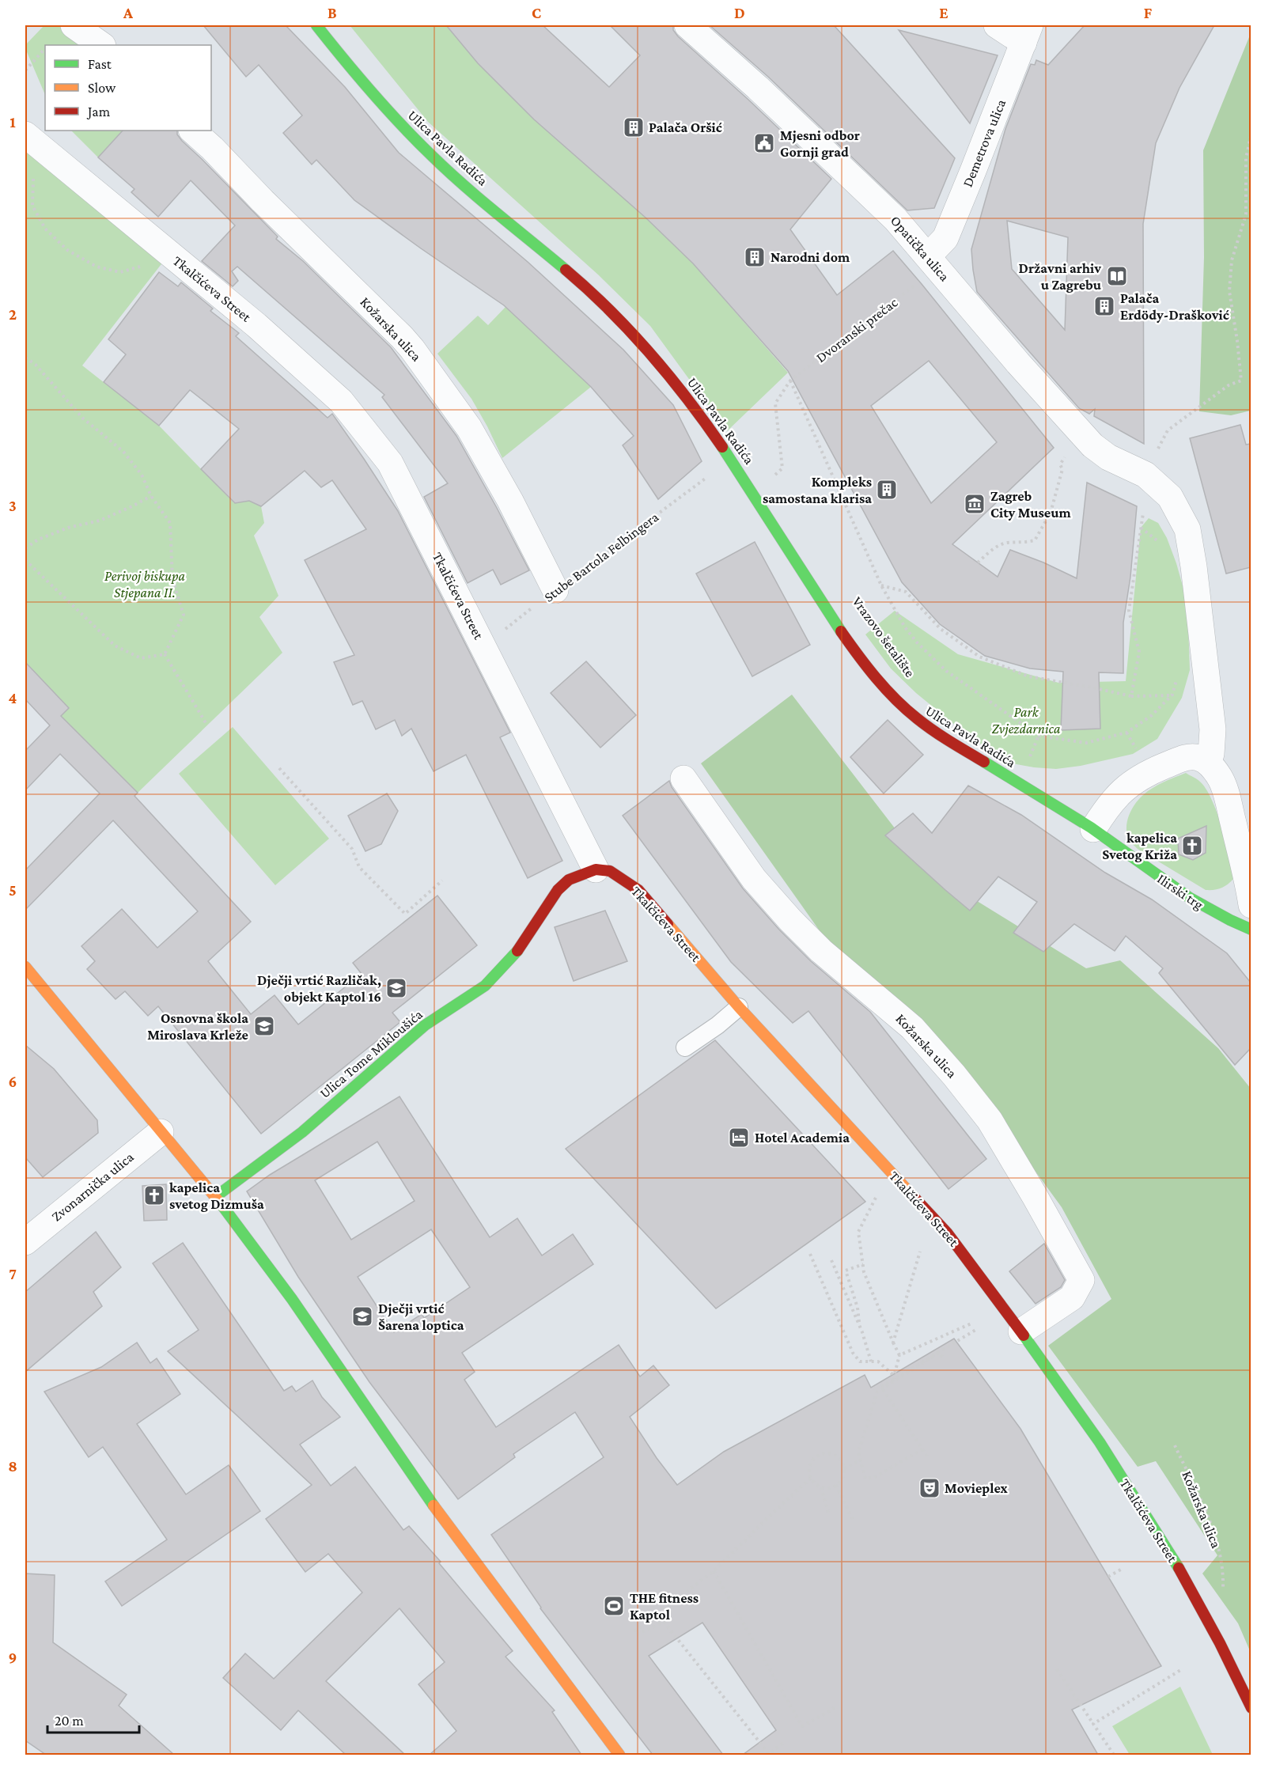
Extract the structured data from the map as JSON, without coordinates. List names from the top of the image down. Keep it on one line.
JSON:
{"streets":{"street":["Demetrova ulica","Ulica Pavla Radića","Opatička ulica","Tkalčićeva Street","Kožarska ulica","Ilirski trg","Ulica Tome Mikloušića","Zvonarnička ulica"],"path":["Dvoranski prečac","Stube Bartola Felbingera"]},"crossings":[["Demetrova ulica","Opatička ulica"],["Ulica Pavla Radića","Ilirski trg"],["Tkalčićeva Street","Kožarska ulica"],["Tkalčićeva Street","Stube Bartola Felbingera"],["Tkalčićeva Street","Ulica Tome Mikloušića"],["Kožarska ulica","Stube Bartola Felbingera"]],"parks":["Perivoj biskupa Stjepana II.","Park Zvjezdarnica"],"places":{"building":["Palača Oršić","Narodni dom","Palača Erdödy-Drašković","Kompleks samostana klarisa"],"public building":["Mjesni odbor Gornji grad"],"library":["Državni arhiv u Zagrebu"],"museum":["Zagreb City Museum"],"church":["kapelica Svetog Križa","kapelica svetog Dizmuša"],"school or university":["Dječji vrtić Različak, objekt Kaptol 16","Osnovna škola Miroslava Krleže","Dječji vrtić Šarena loptica"],"hotel":["Hotel Academia"],"theatre":["Movieplex"],"sports":["THE fitness Kaptol"]},"legend":["Fast","Slow","Jam"],"scale_bar":"20 m","grid":{"columns":["A","B","C","D","E","F"],"rows":["1","2","3","4","5","6","7","8","9"]}}
